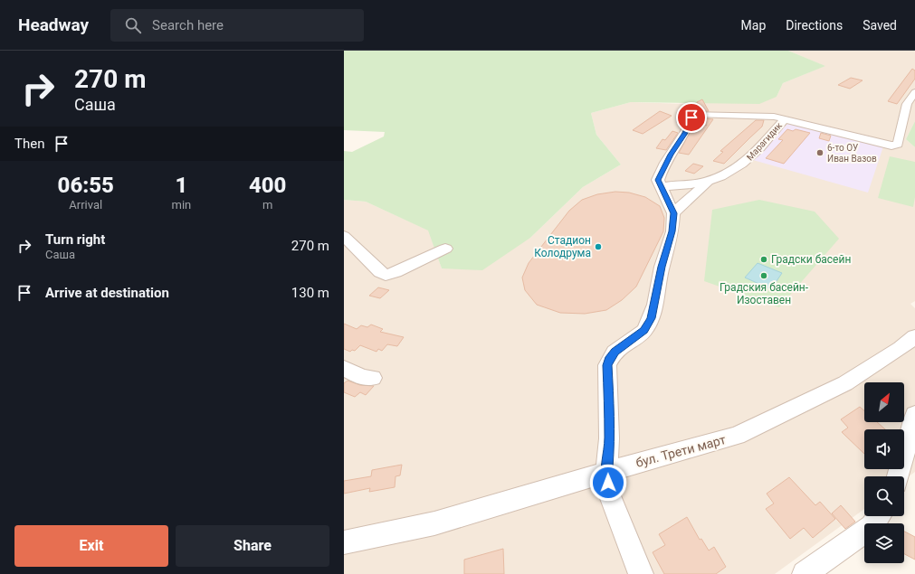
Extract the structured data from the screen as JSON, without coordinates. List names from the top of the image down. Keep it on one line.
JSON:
{"streets":{"street":["Марагидик","бул. Трети март"]},"places":["6-то ОУ Иван Вазов","Стадион Колодрума","Градски басейн","Градския басейн- Изоставен"],"north":"top right","page":{"header":"Headway","search":"Search here","nav":["Map","Directions","Saved"],"turn":["270 m","Саша"],"then":"Then","eta":["06:55","Arrival","1","min","400","m"],"list":[{"name":"Turn right","note":"Саша","value":"270 m"},{"name":"Arrive at destination","value":"130 m"}],"buttons":["Exit","Share"]}}
